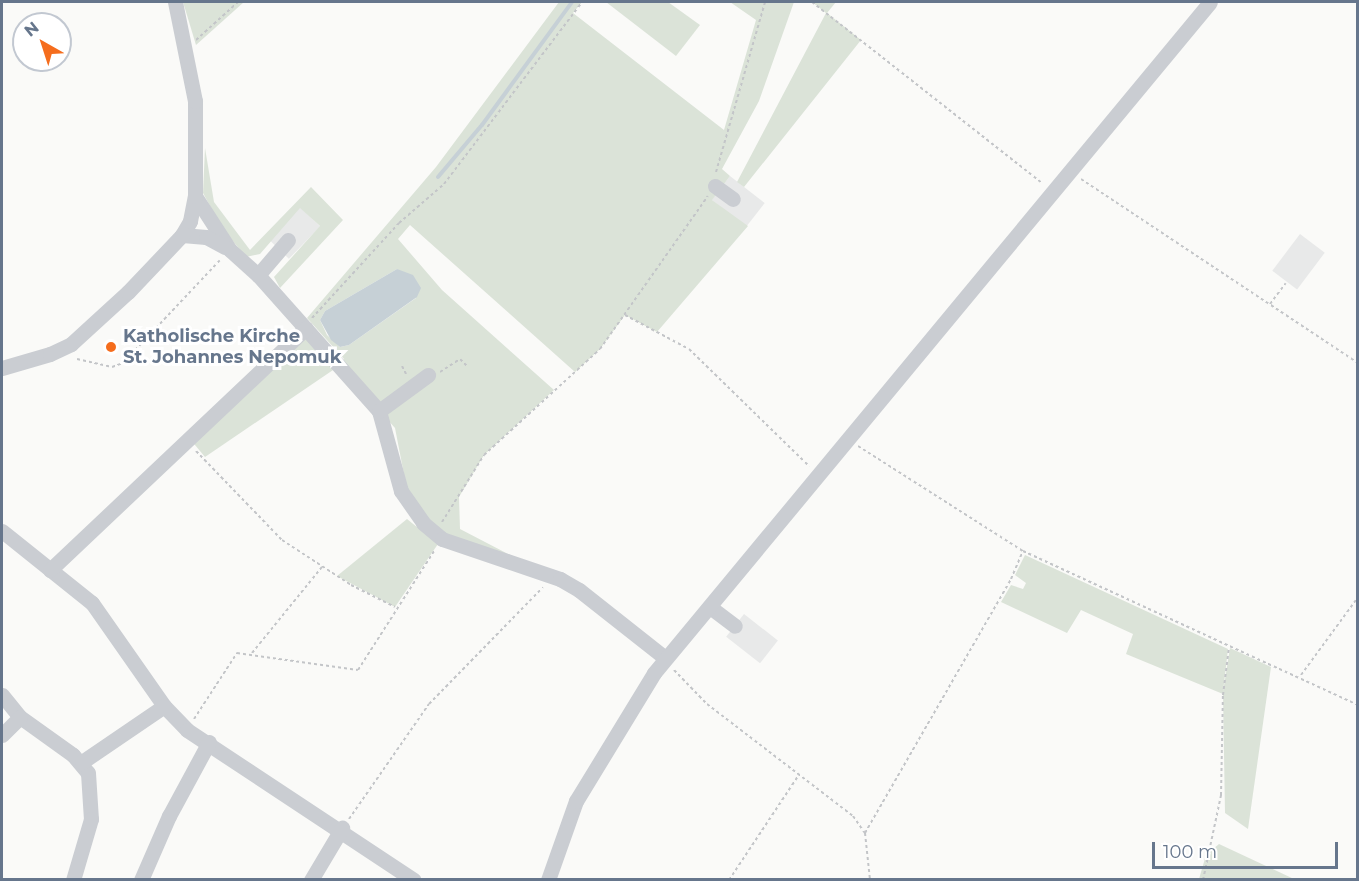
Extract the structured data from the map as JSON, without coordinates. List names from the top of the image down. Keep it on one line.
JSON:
{"places":["Katholische Kirche St. Johannes Nepomuk"],"scale_bar":"100 m","north":"top left"}
